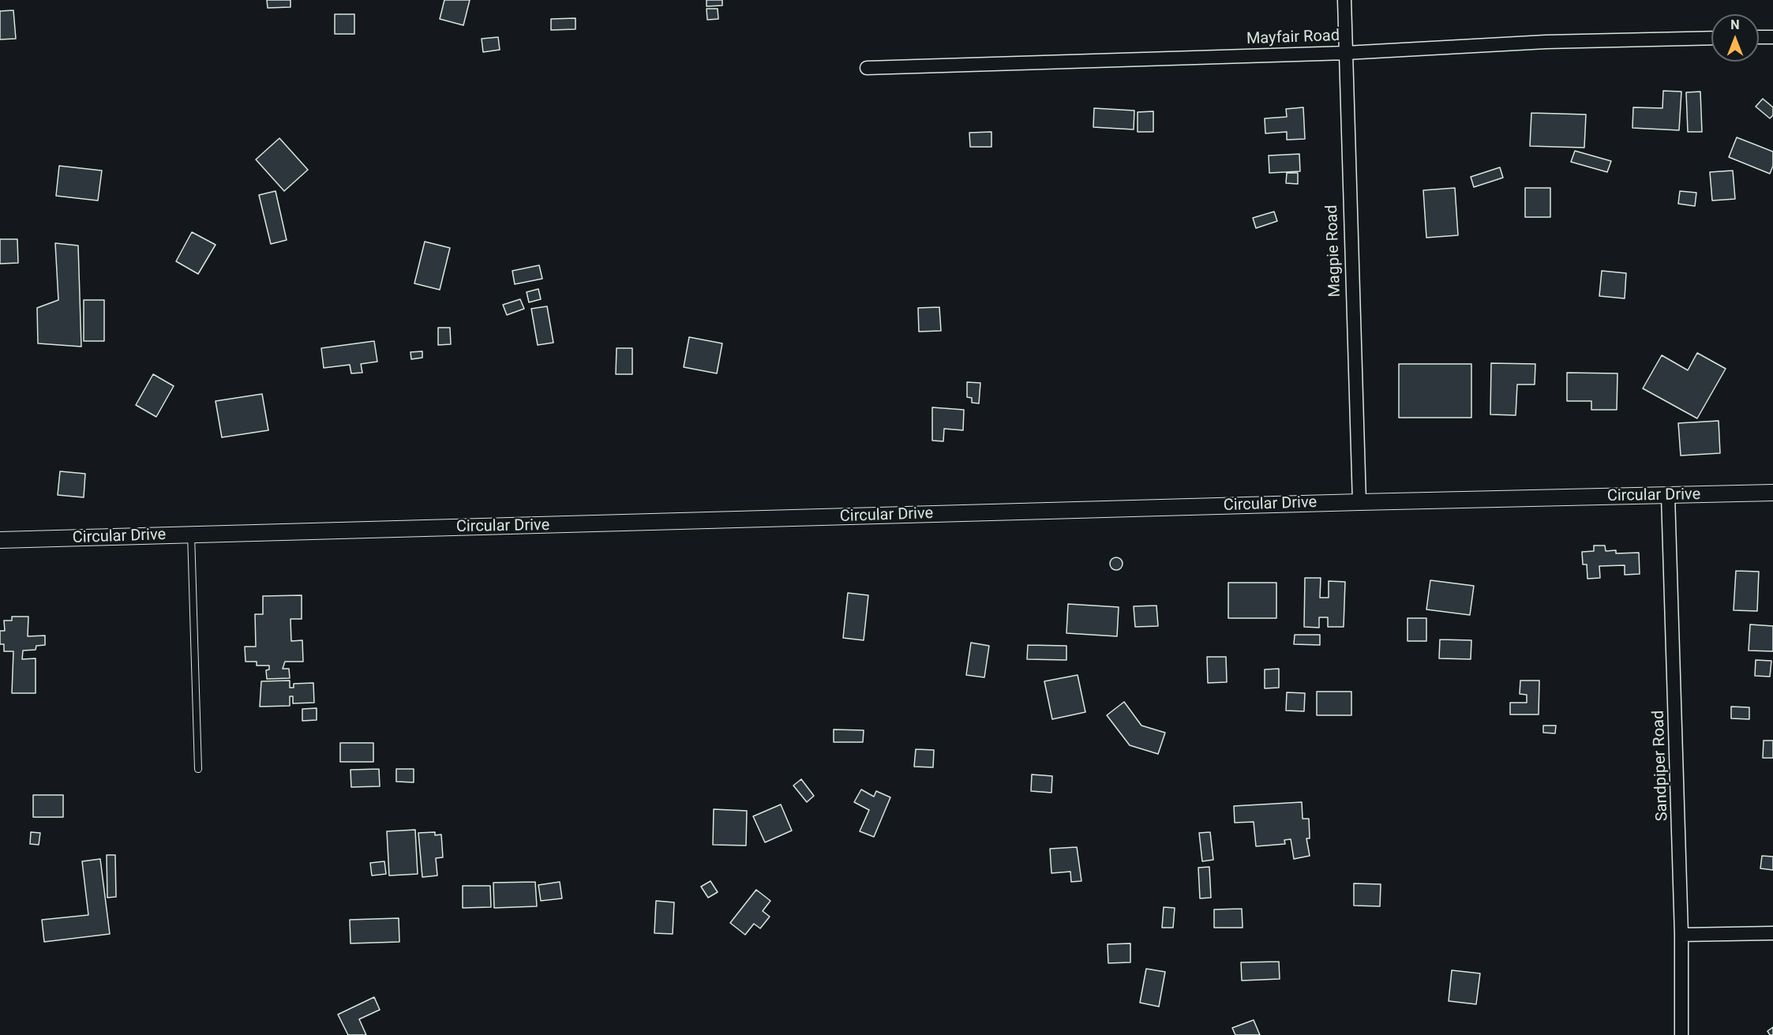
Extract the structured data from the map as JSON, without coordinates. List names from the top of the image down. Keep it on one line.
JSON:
{"streets":{"street":["Mayfair Road","Magpie Road","Circular Drive","Sandpiper Road"]},"crossings":[["Mayfair Road","Magpie Road"],["Magpie Road","Circular Drive"],["Circular Drive","Sandpiper Road"]],"north":"top"}
